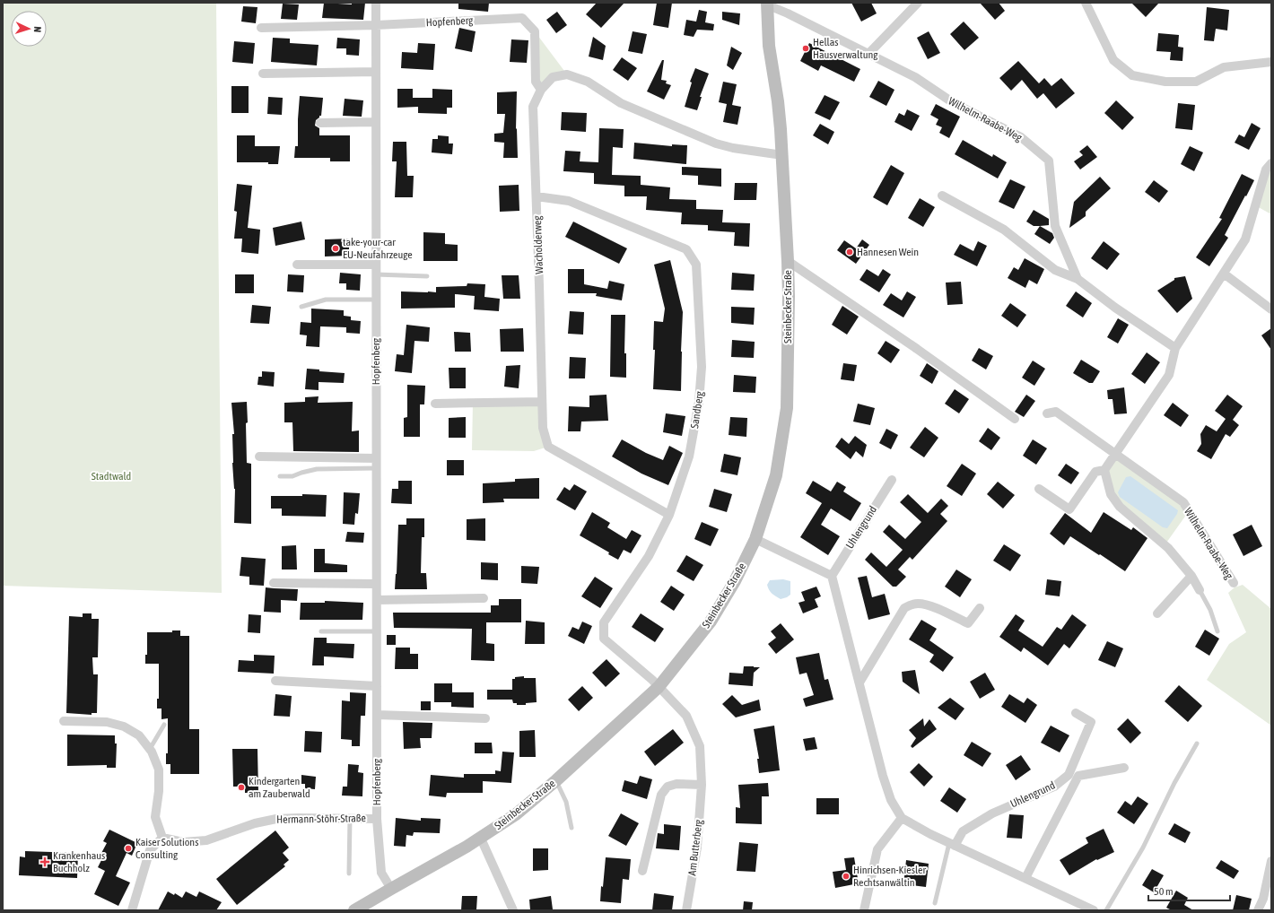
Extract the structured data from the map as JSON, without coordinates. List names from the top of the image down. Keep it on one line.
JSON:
{"streets":{"street":["Hopfenberg","Wilhelm-Raabe-Weg","Wacholderweg","Steinbecker Straße","Sandberg","Uhlengrund","Hermann-Stöhr-Straße","Am Butterberg"]},"crossings":[["Hopfenberg","Wacholderweg"],["Hopfenberg","Steinbecker Straße"],["Hopfenberg","Hermann-Stöhr-Straße"],["Wilhelm-Raabe-Weg","Steinbecker Straße"],["Wacholderweg","Steinbecker Straße"],["Wacholderweg","Sandberg"],["Steinbecker Straße","Sandberg"],["Steinbecker Straße","Am Butterberg"],["Sandberg","Am Butterberg"]],"parks":["Stadtwald"],"places":{"other":["Hellas Hausverwaltung","take-your-car EU-Neufahrzeuge","Hannesen Wein","Kindergarten am Zauberwald","Kaiser Solutions Consulting","Hinrichsen-Kiesler Rechtsanwältin"],"health":["Krankenhaus Buchholz"]},"scale_bar":"50 m","north":"right"}
